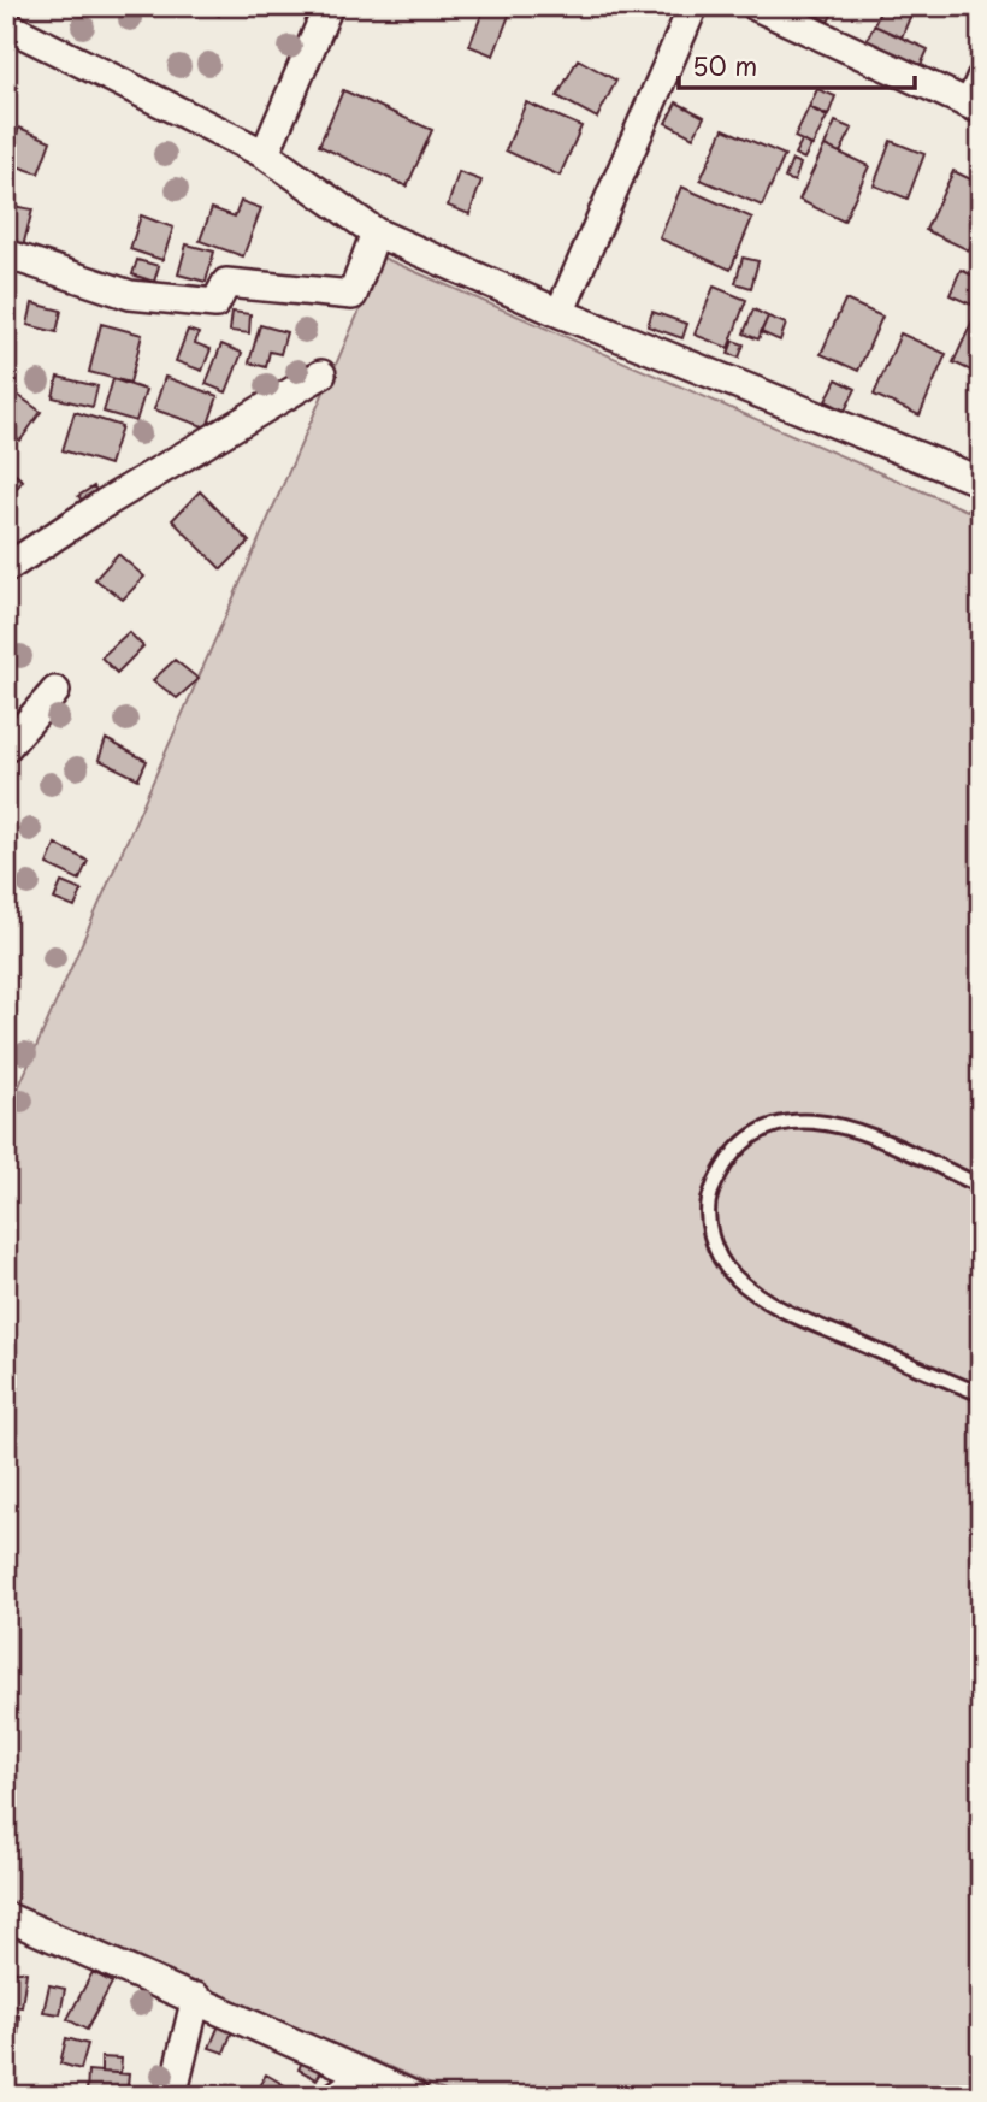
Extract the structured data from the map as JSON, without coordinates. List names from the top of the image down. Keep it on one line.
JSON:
{"scale_bar":"50 m"}
